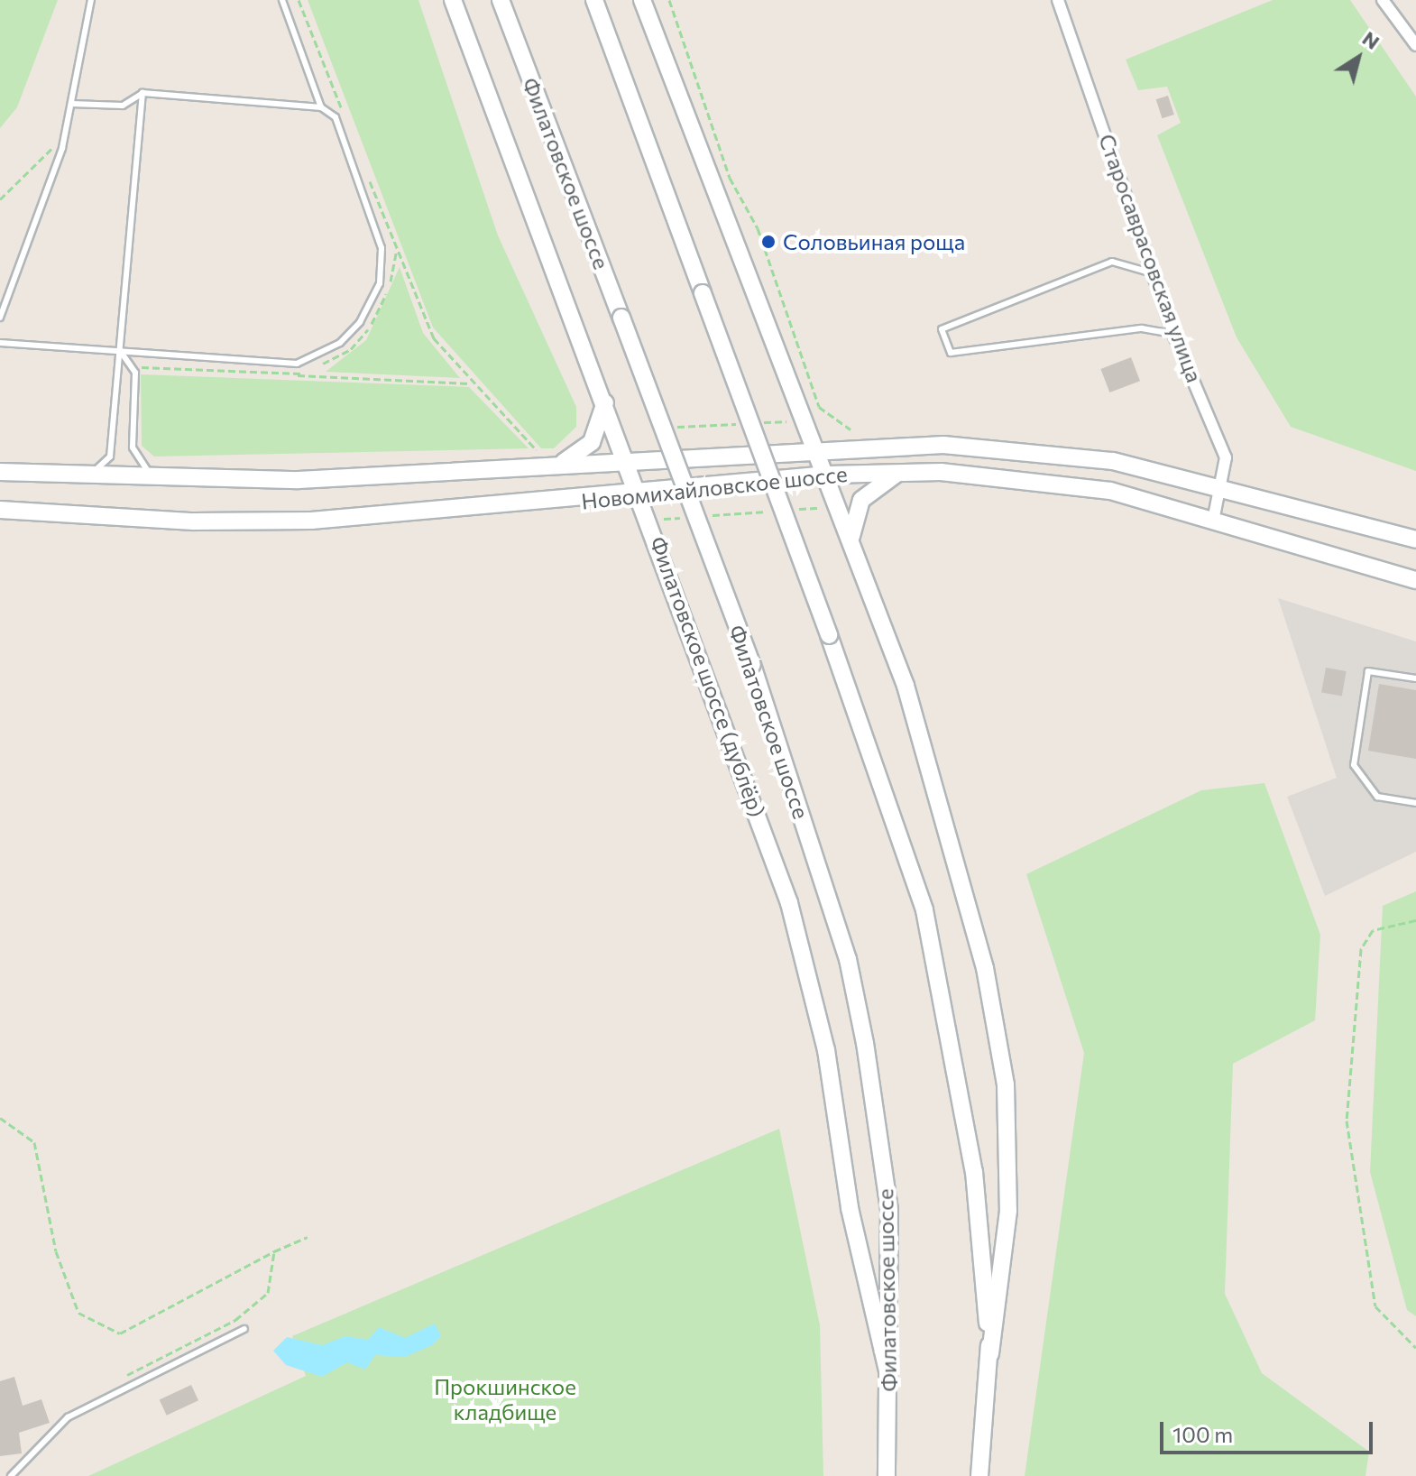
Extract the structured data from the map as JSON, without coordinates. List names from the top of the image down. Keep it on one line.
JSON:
{"streets":{"main road":["Филатовское шоссе","Новомихайловское шоссе","Филатовское шоссе (дублёр)"],"street":["Старосаврасовская улица"]},"crossings":[["Филатовское шоссе","Филатовское шоссе (дублёр)"],["Старосаврасовская улица","Новомихайловское шоссе"],["Новомихайловское шоссе","Филатовское шоссе (дублёр)"]],"parks":["Прокшинское кладбище"],"places":["Соловьиная роща"],"scale_bar":"100 m","north":"top right"}
